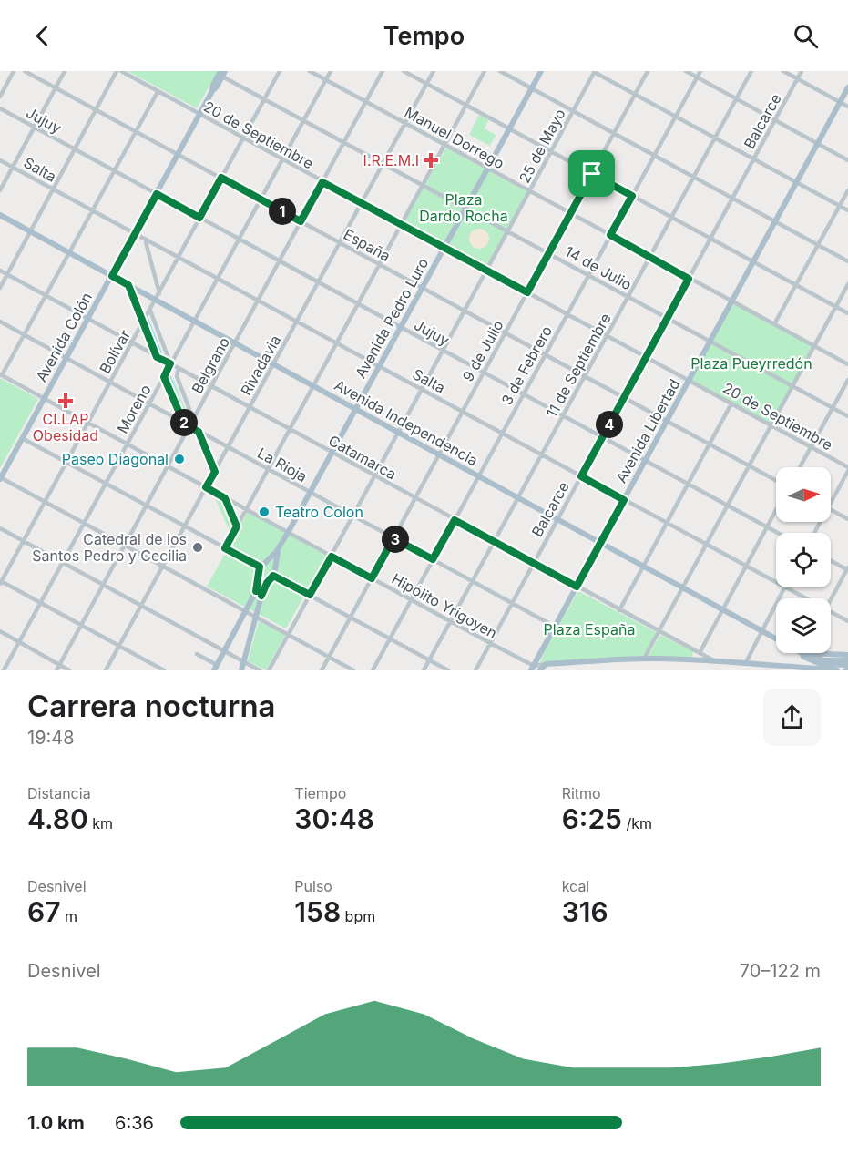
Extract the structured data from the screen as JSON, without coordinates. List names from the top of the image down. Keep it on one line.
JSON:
{"streets":{"main road":["Avenida Pedro Luro","Avenida Colón","Avenida Independencia","Avenida Libertad"],"street":["Jujuy","Balcarce","20 de Septiembre","Manuel Dorrego","25 de Mayo","Salta","España","14 de Julio","9 de Julio","Bolívar","Belgrano","Rivadavia","3 de Febrero","11 de Septiembre","Moreno","Catamarca","La Rioja","Hipólito Yrigoyen"]},"crossings":[["Jujuy","Balcarce"],["Jujuy","25 de Mayo"],["Jujuy","Avenida Pedro Luro"],["Jujuy","Avenida Colón"],["Jujuy","9 de Julio"],["Jujuy","Bolívar"],["Jujuy","Belgrano"],["Jujuy","Rivadavia"],["Jujuy","3 de Febrero"],["Jujuy","11 de Septiembre"],["Jujuy","Moreno"],["Jujuy","Avenida Libertad"],["Balcarce","20 de Septiembre"],["Balcarce","Manuel Dorrego"],["Balcarce","Salta"],["Balcarce","España"],["Balcarce","14 de Julio"],["Balcarce","Avenida Independencia"],["Balcarce","Catamarca"],["Balcarce","La Rioja"],["Balcarce","Hipólito Yrigoyen"],["20 de Septiembre","25 de Mayo"],["20 de Septiembre","Avenida Pedro Luro"],["20 de Septiembre","Avenida Colón"],["20 de Septiembre","9 de Julio"],["20 de Septiembre","Bolívar"],["20 de Septiembre","Belgrano"],["20 de Septiembre","Rivadavia"],["20 de Septiembre","3 de Febrero"],["20 de Septiembre","11 de Septiembre"],["20 de Septiembre","Moreno"],["20 de Septiembre","Avenida Libertad"],["Manuel Dorrego","25 de Mayo"],["Manuel Dorrego","Avenida Pedro Luro"],["Manuel Dorrego","9 de Julio"],["Manuel Dorrego","Belgrano"],["Manuel Dorrego","Rivadavia"],["Manuel Dorrego","3 de Febrero"],["Manuel Dorrego","11 de Septiembre"],["Manuel Dorrego","Moreno"],["Manuel Dorrego","Avenida Libertad"],["25 de Mayo","Salta"],["25 de Mayo","España"],["25 de Mayo","14 de Julio"],["25 de Mayo","Avenida Independencia"],["25 de Mayo","Catamarca"],["25 de Mayo","La Rioja"],["25 de Mayo","Hipólito Yrigoyen"],["Salta","Avenida Pedro Luro"],["Salta","Avenida Colón"],["Salta","9 de Julio"],["Salta","Bolívar"],["Salta","Belgrano"],["Salta","Rivadavia"],["Salta","3 de Febrero"],["Salta","11 de Septiembre"],["Salta","Moreno"],["Salta","Avenida Libertad"],["España","Avenida Pedro Luro"],["España","Avenida Colón"],["España","9 de Julio"],["España","Bolívar"],["España","Belgrano"],["España","Rivadavia"],["España","3 de Febrero"],["España","11 de Septiembre"],["España","Moreno"],["España","Avenida Libertad"],["14 de Julio","Avenida Pedro Luro"],["14 de Julio","Avenida Colón"],["14 de Julio","9 de Julio"],["14 de Julio","Bolívar"],["14 de Julio","Belgrano"],["14 de Julio","Rivadavia"],["14 de Julio","3 de Febrero"],["14 de Julio","11 de Septiembre"],["14 de Julio","Moreno"],["14 de Julio","Avenida Libertad"],["Avenida Pedro Luro","Avenida Independencia"],["Avenida Pedro Luro","Catamarca"],["Avenida Pedro Luro","La Rioja"],["Avenida Pedro Luro","Hipólito Yrigoyen"],["Avenida Colón","Avenida Independencia"],["Avenida Colón","Catamarca"],["Avenida Colón","La Rioja"],["Avenida Colón","Hipólito Yrigoyen"],["9 de Julio","Avenida Independencia"],["9 de Julio","Catamarca"],["9 de Julio","La Rioja"],["9 de Julio","Hipólito Yrigoyen"],["Bolívar","Avenida Independencia"],["Bolívar","Catamarca"],["Bolívar","La Rioja"],["Bolívar","Hipólito Yrigoyen"],["Belgrano","Avenida Independencia"],["Belgrano","Catamarca"],["Belgrano","La Rioja"],["Belgrano","Hipólito Yrigoyen"],["Rivadavia","Avenida Independencia"],["Rivadavia","Catamarca"],["Rivadavia","La Rioja"],["Rivadavia","Hipólito Yrigoyen"],["3 de Febrero","Avenida Independencia"],["3 de Febrero","Catamarca"],["3 de Febrero","La Rioja"],["3 de Febrero","Hipólito Yrigoyen"],["11 de Septiembre","Avenida Independencia"],["11 de Septiembre","Catamarca"],["11 de Septiembre","La Rioja"],["11 de Septiembre","Hipólito Yrigoyen"],["Moreno","Avenida Independencia"],["Moreno","Catamarca"],["Moreno","La Rioja"],["Moreno","Hipólito Yrigoyen"],["Avenida Independencia","Avenida Libertad"],["Avenida Libertad","Catamarca"],["Avenida Libertad","La Rioja"],["Avenida Libertad","Hipólito Yrigoyen"]],"parks":["Plaza Dardo Rocha","Plaza Pueyrredón","Plaza España"],"places":{"health":["I.R.E.M.I","CI.LAP Obesidad"],"other":["Paseo Diagonal","Teatro Colon","Catedral de los Santos Pedro y Cecilia"]},"north":"right","page":{"header":"Tempo","pins":["1","2","4","3"],"heading":["Carrera nocturna","19:48"],"stats":[["Distancia","4.80 km"],["Tiempo","30:48"],["Ritmo","6:25 /km"],["Desnivel","67 m"],["Pulso","158 bpm"],["kcal","316"]],"chart":["Desnivel","70–122 m"],"list":[{"name":"1.0 km","note":"6:36"}]}}
